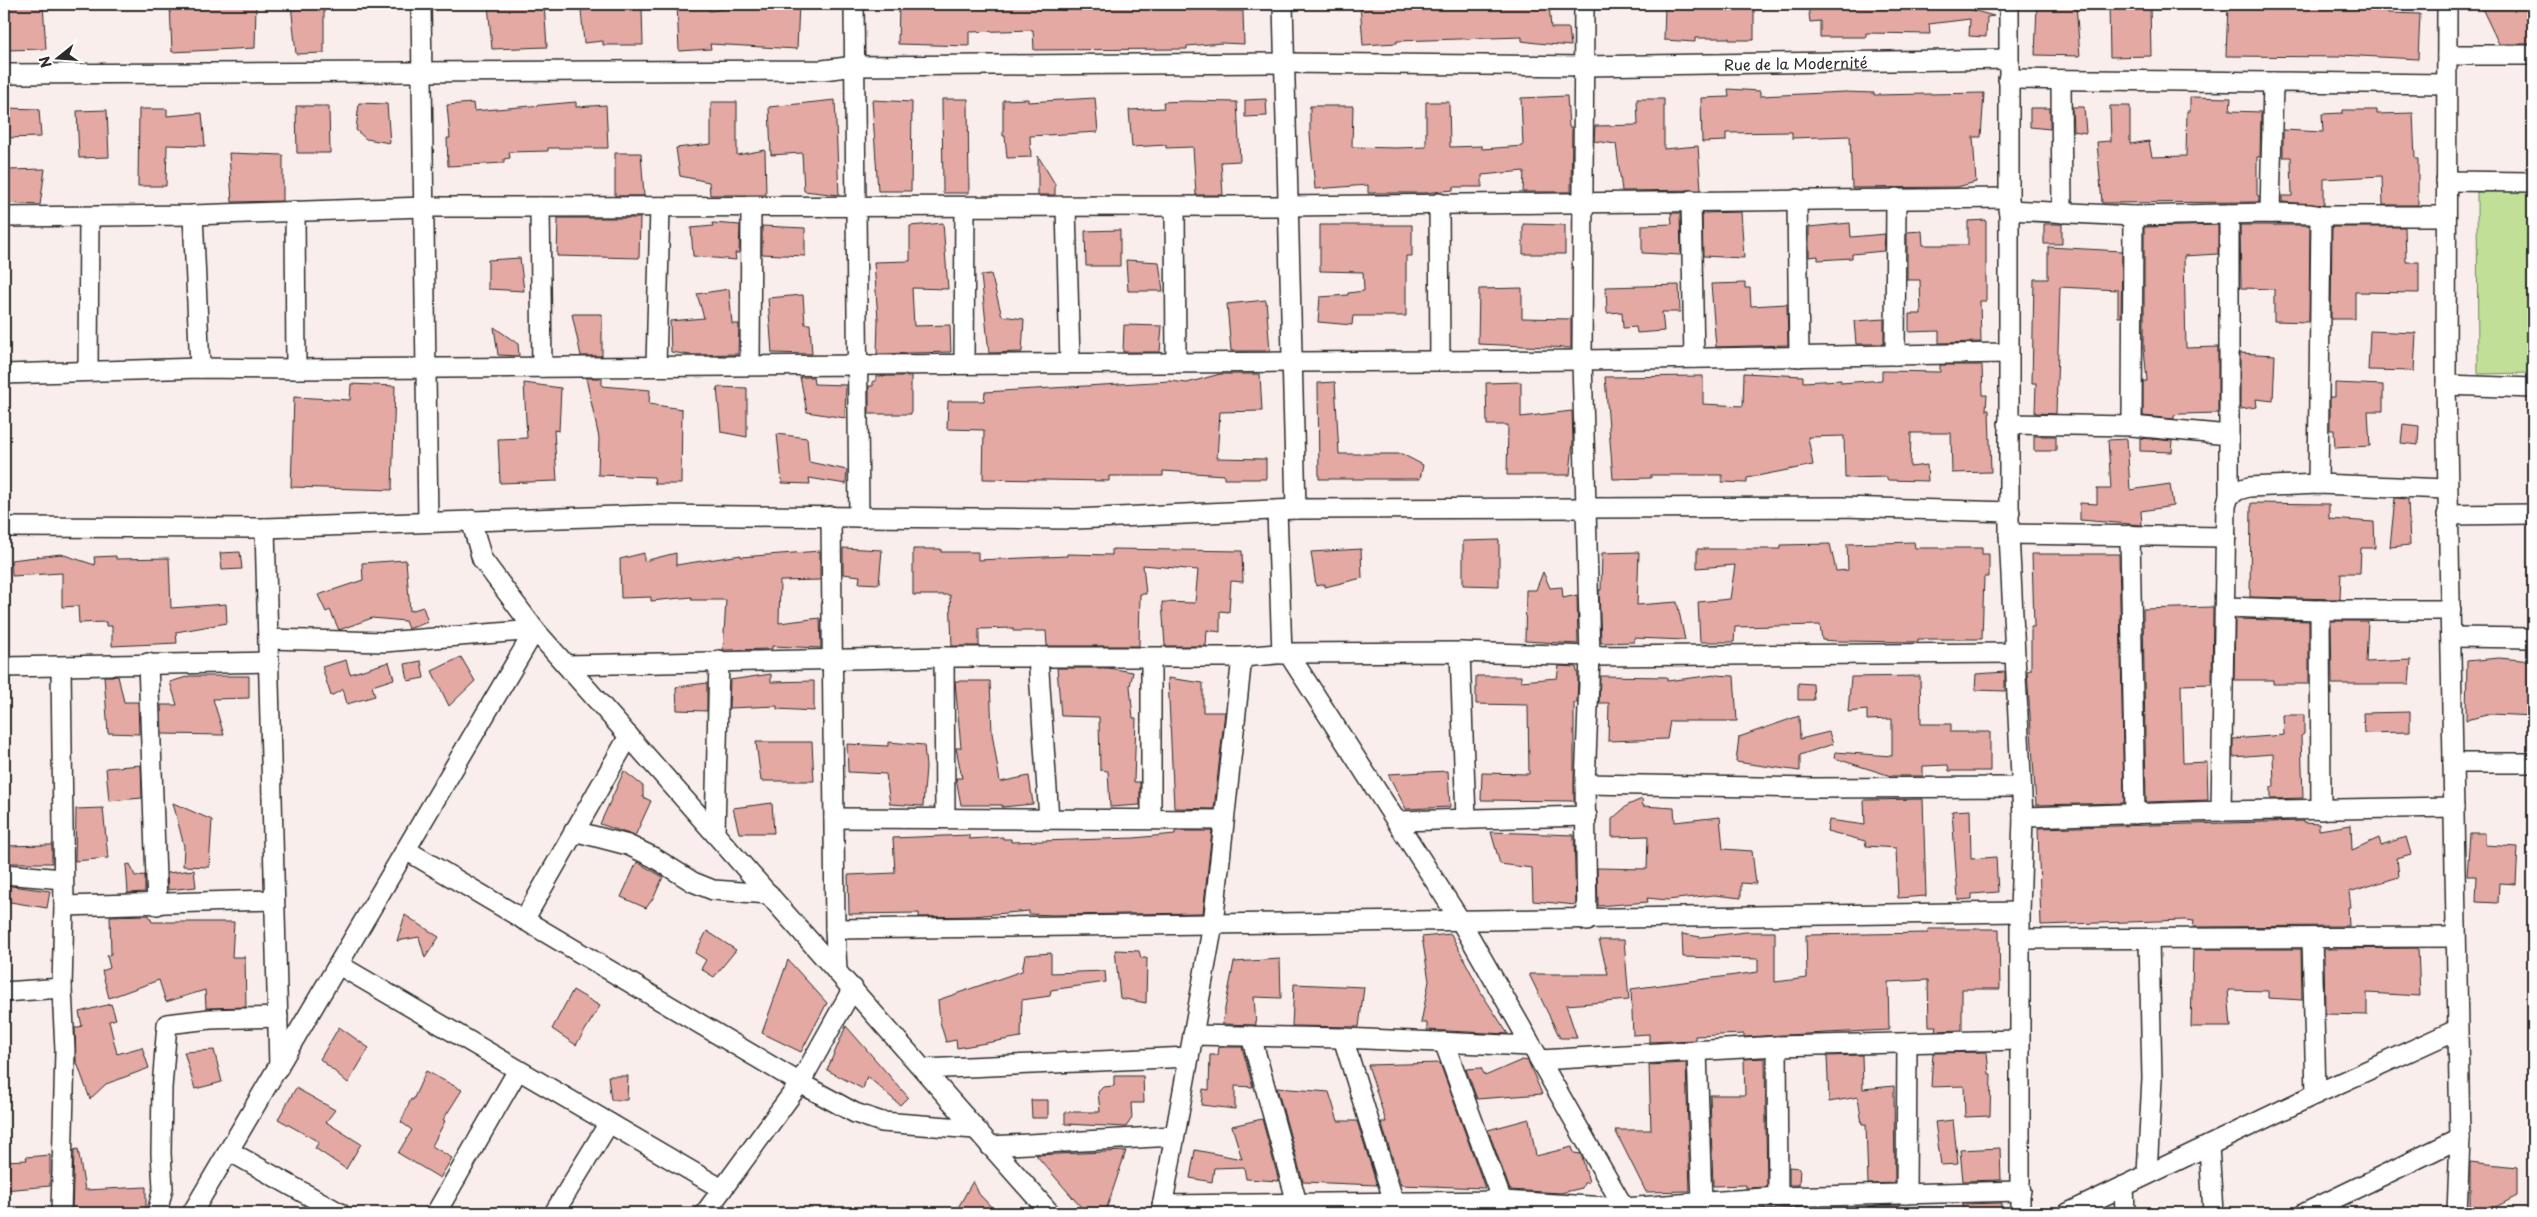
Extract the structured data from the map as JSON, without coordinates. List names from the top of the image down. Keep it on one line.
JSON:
{"streets":{"street":["Rue de la Modernité"]},"north":"left"}
